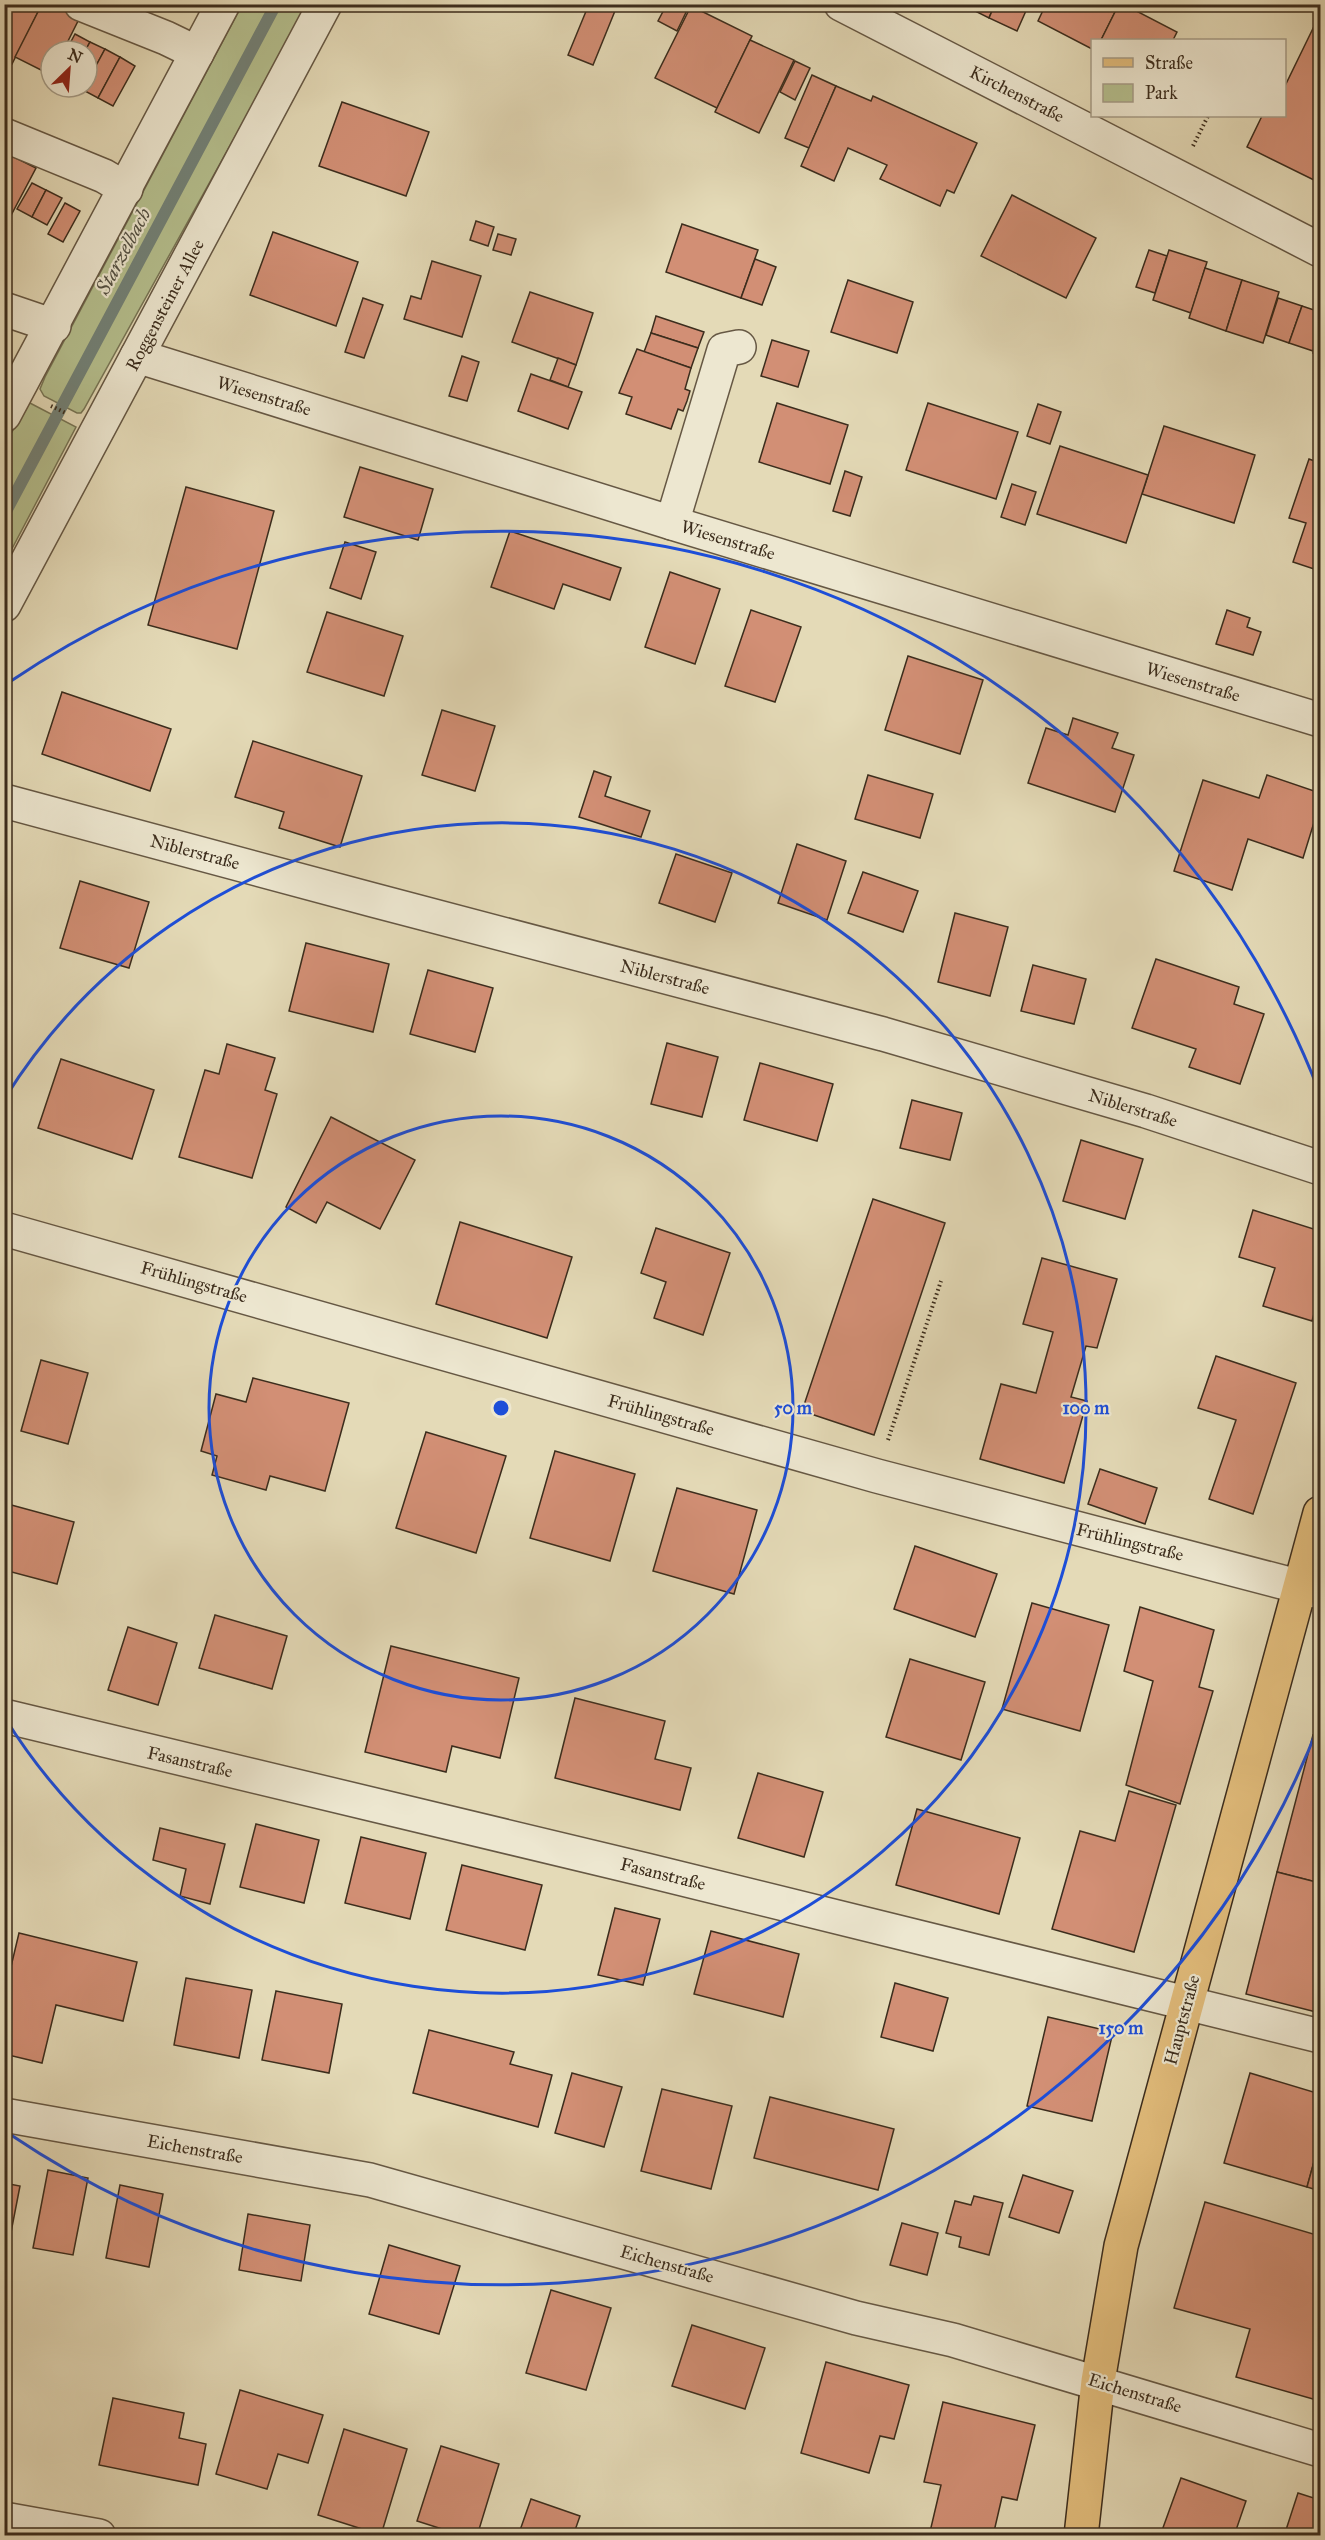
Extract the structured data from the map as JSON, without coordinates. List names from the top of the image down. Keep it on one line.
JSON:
{"streets":{"main road":["Hauptstraße"],"street":["Kirchenstraße","Roggensteiner Allee","Wiesenstraße","Niblerstraße","Frühlingstraße","Fasanstraße","Eichenstraße"]},"crossings":[["Roggensteiner Allee","Wiesenstraße"],["Frühlingstraße","Hauptstraße"],["Fasanstraße","Hauptstraße"],["Hauptstraße","Eichenstraße"]],"water":["Starzelbach"],"legend":["Straße","Park"],"north":"top right","rings":["50 m","100 m","150 m"]}
